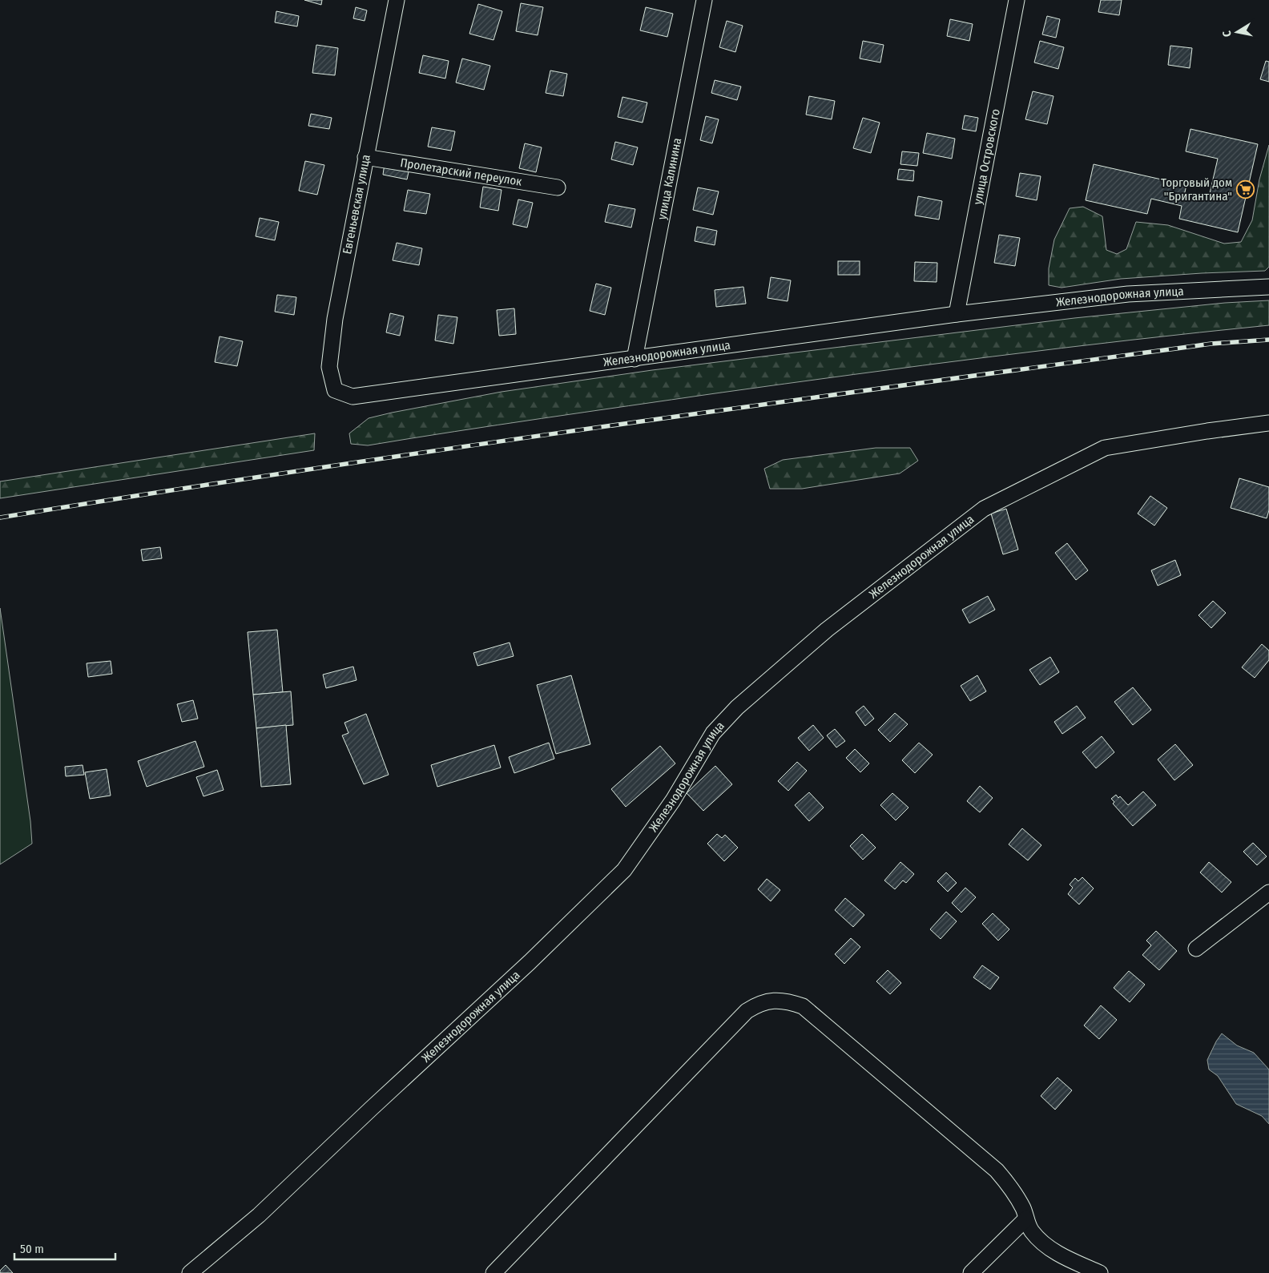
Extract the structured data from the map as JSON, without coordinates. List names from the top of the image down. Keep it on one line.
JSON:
{"streets":{"street":["улица Островского","Пролетарский переулок","улица Калинина","Евгеньевская улица","Железнодорожная улица"]},"crossings":[["улица Островского","Железнодорожная улица"],["Пролетарский переулок","Евгеньевская улица"],["улица Калинина","Железнодорожная улица"],["Евгеньевская улица","Железнодорожная улица"]],"places":{"supermarket":["Торговый дом \"Бригантина\""]},"scale_bar":"50 m","north":"left"}
